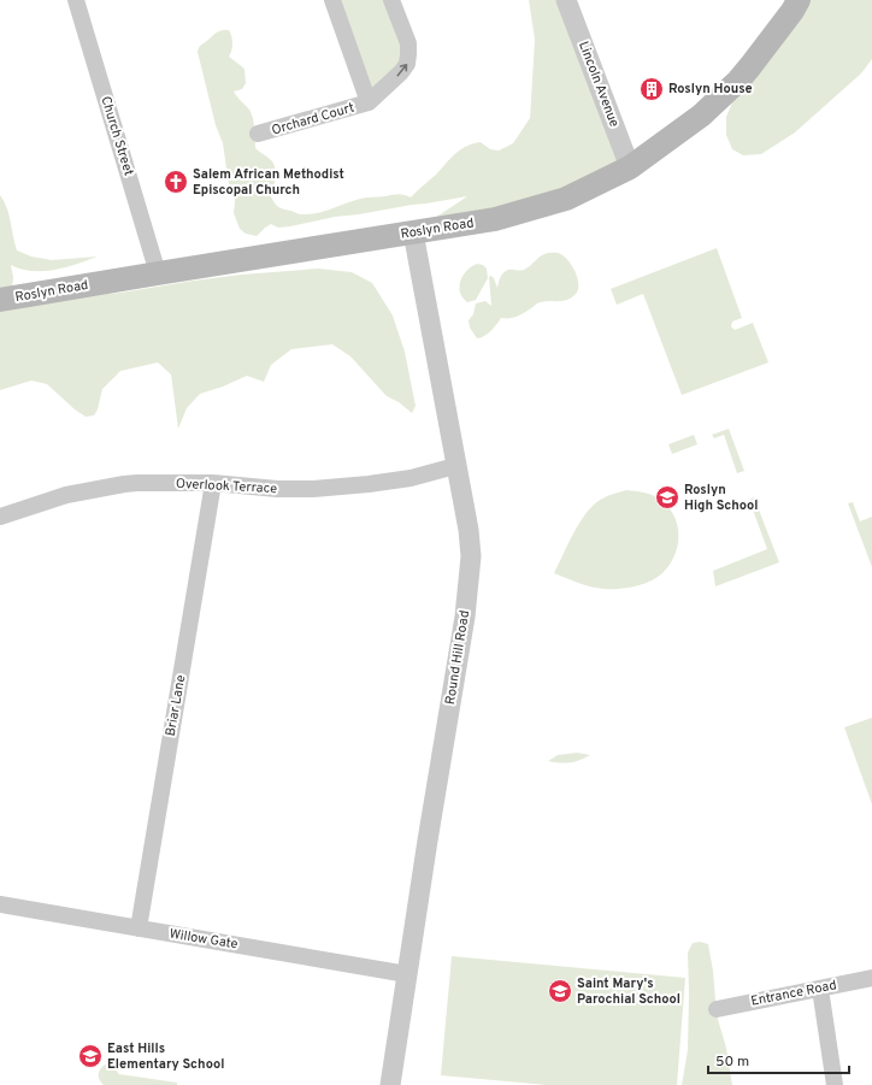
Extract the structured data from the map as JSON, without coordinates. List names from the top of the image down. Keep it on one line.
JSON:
{"streets":{"main road":["Roslyn Road"],"street":["Lincoln Avenue","Orchard Court","Church Street","Overlook Terrace","Round Hill Road","Briar Lane","Willow Gate","Entrance Road"]},"crossings":[["Lincoln Avenue","Roslyn Road"],["Church Street","Roslyn Road"],["Roslyn Road","Round Hill Road"],["Overlook Terrace","Round Hill Road"],["Overlook Terrace","Briar Lane"],["Round Hill Road","Willow Gate"],["Briar Lane","Willow Gate"]],"places":{"building":["Roslyn House"],"church":["Salem African Methodist Episcopal Church"],"school or university":["Roslyn High School","Saint Mary's Parochial School","East Hills Elementary School"]},"scale_bar":"50 m"}
